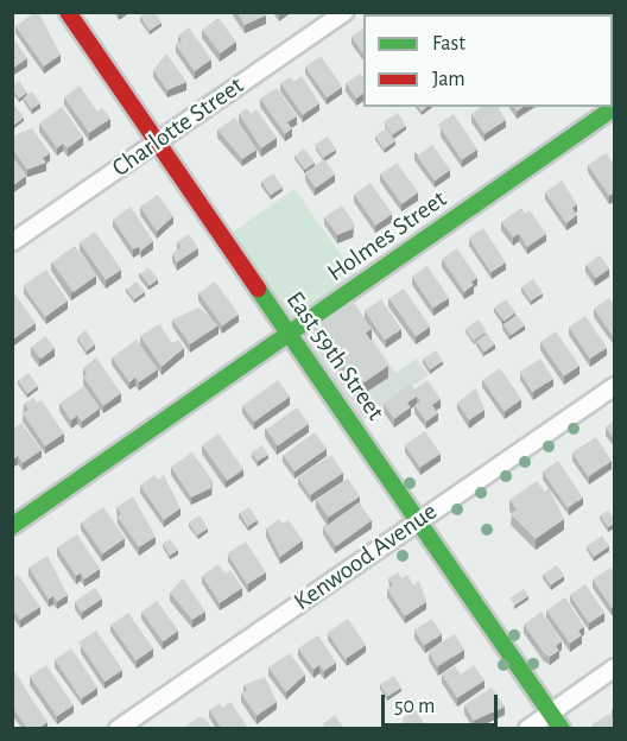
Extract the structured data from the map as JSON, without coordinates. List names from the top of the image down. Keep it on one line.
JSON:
{"streets":{"street":["Charlotte Street","Holmes Street","East 59th Street","Kenwood Avenue"]},"crossings":[["Charlotte Street","East 59th Street"],["Holmes Street","East 59th Street"],["East 59th Street","Kenwood Avenue"]],"legend":["Fast","Jam"],"scale_bar":"50 m"}
